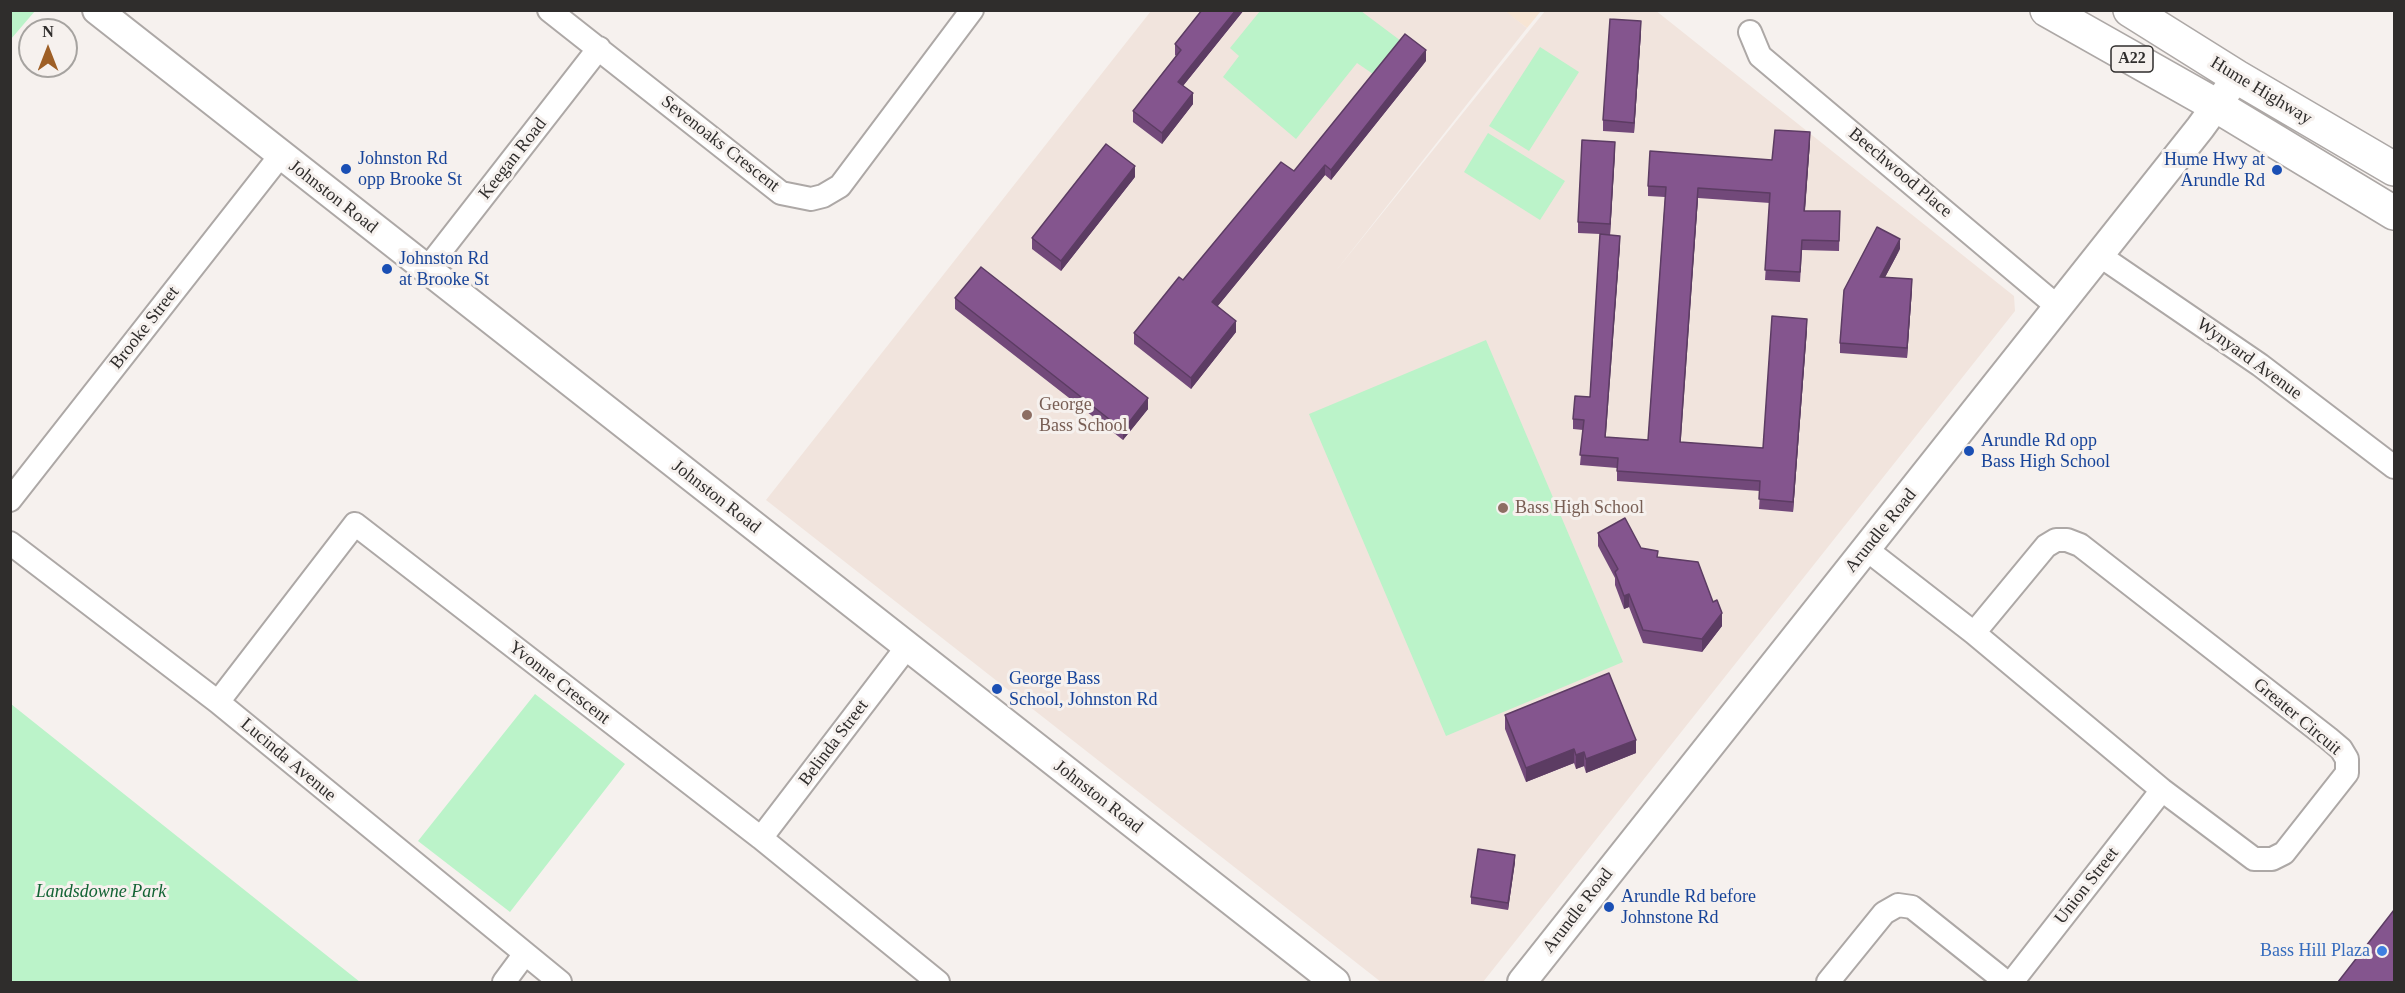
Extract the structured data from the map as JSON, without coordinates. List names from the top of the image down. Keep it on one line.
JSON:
{"streets":{"highway":["A22","Hume Highway"],"street":["Sevenoaks Crescent","Keegan Road","Beechwood Place","Johnston Road","Brooke Street","Wynyard Avenue","Arundle Road","Yvonne Crescent","Greater Circuit","Belinda Street","Lucinda Avenue","Union Street"]},"crossings":[["Hume Highway","Arundle Road"],["Sevenoaks Crescent","Keegan Road"],["Keegan Road","Johnston Road"],["Beechwood Place","Arundle Road"],["Johnston Road","Brooke Street"],["Johnston Road","Belinda Street"],["Wynyard Avenue","Arundle Road"],["Arundle Road","Greater Circuit"],["Yvonne Crescent","Belinda Street"],["Yvonne Crescent","Lucinda Avenue"],["Greater Circuit","Union Street"]],"parks":["Landsdowne Park"],"places":["Johnston Rd opp Brooke St","Hume Hwy at Arundle Rd","Johnston Rd at Brooke St","George Bass School","Arundle Rd opp Bass High School","Bass High School","George Bass School, Johnston Rd","Arundle Rd before Johnstone Rd","Bass Hill Plaza"],"north":"top"}
